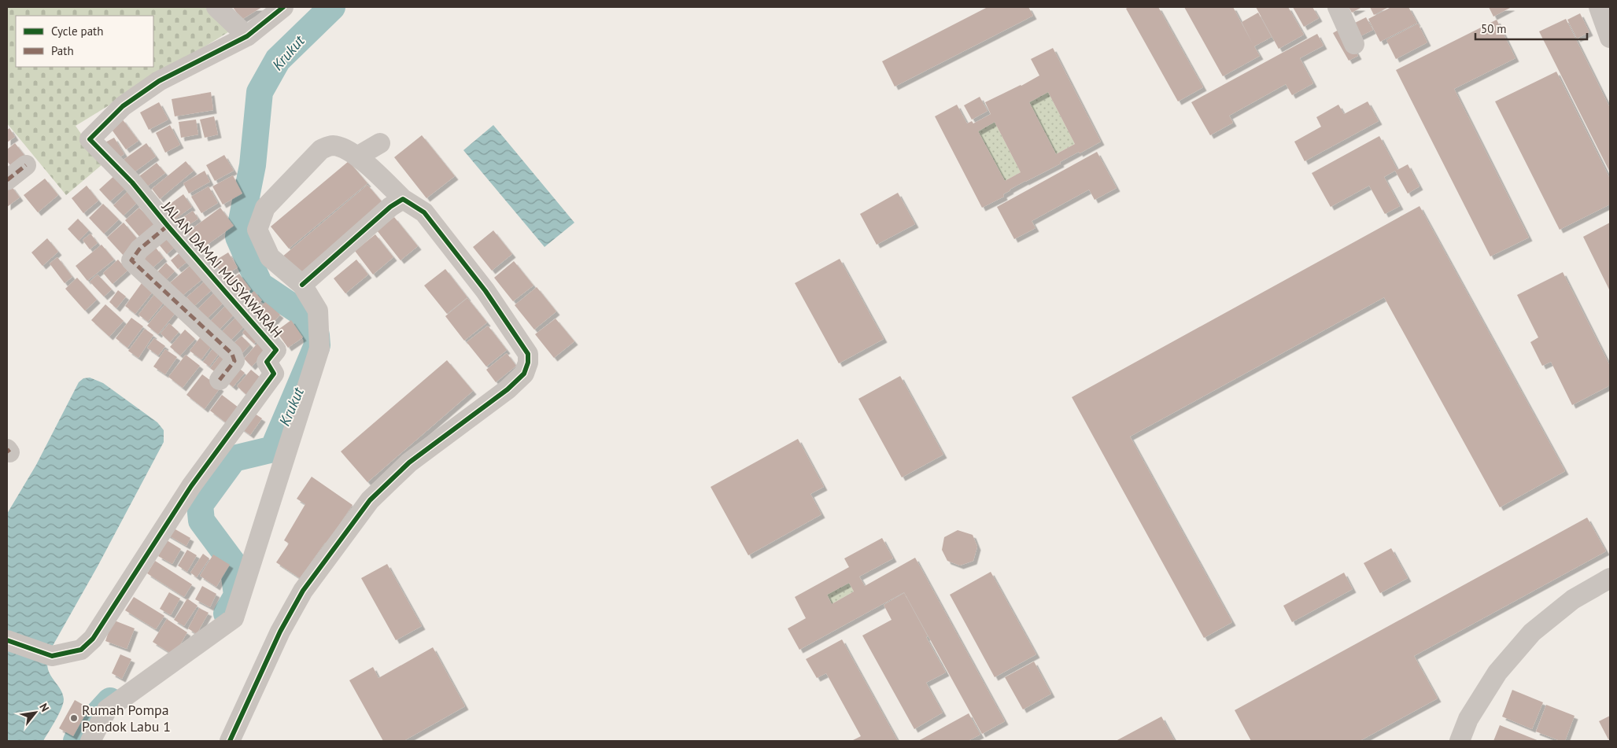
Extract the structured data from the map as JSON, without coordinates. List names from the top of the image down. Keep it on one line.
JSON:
{"streets":{"street":["JALAN DAMAI MUSYAWARAH"]},"water":["Krukut"],"places":["Rumah Pompa Pondok Labu 1"],"legend":["Cycle path","Path"],"scale_bar":"50 m","north":"top right"}
